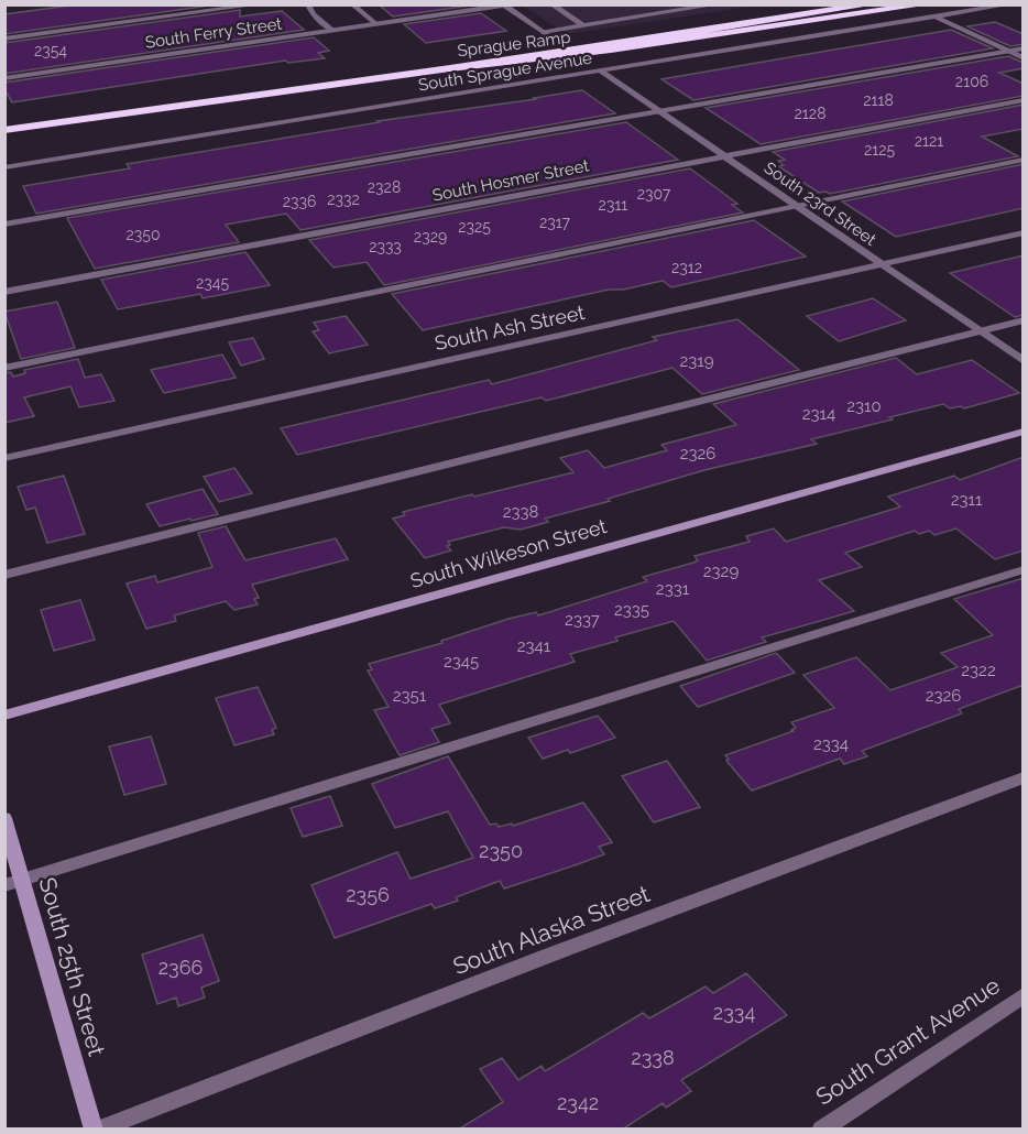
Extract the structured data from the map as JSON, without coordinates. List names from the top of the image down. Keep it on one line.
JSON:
{"streets":{"highway":["Sprague Ramp"],"street":["South Ferry Street","South Sprague Avenue","South Hosmer Street","South 23rd Street","South Ash Street","South Wilkeson Street","South Alaska Street","South 25th Street","South Grant Avenue"]},"crossings":[["South Sprague Avenue","South 23rd Street"],["South Hosmer Street","South 23rd Street"],["South 23rd Street","South Ash Street"]],"house_numbers":["2354","2106","2118","2128","2121","2125","2328","2307","2332","2336","2311","2317","2325","2350","2329","2333","2312","2345","2319","2310","2314","2326","2311","2338","2329","2331","2335","2337","2341","2345","2322","2351","2326","2334","2350","2356","2366","2334","2338","2342"]}
